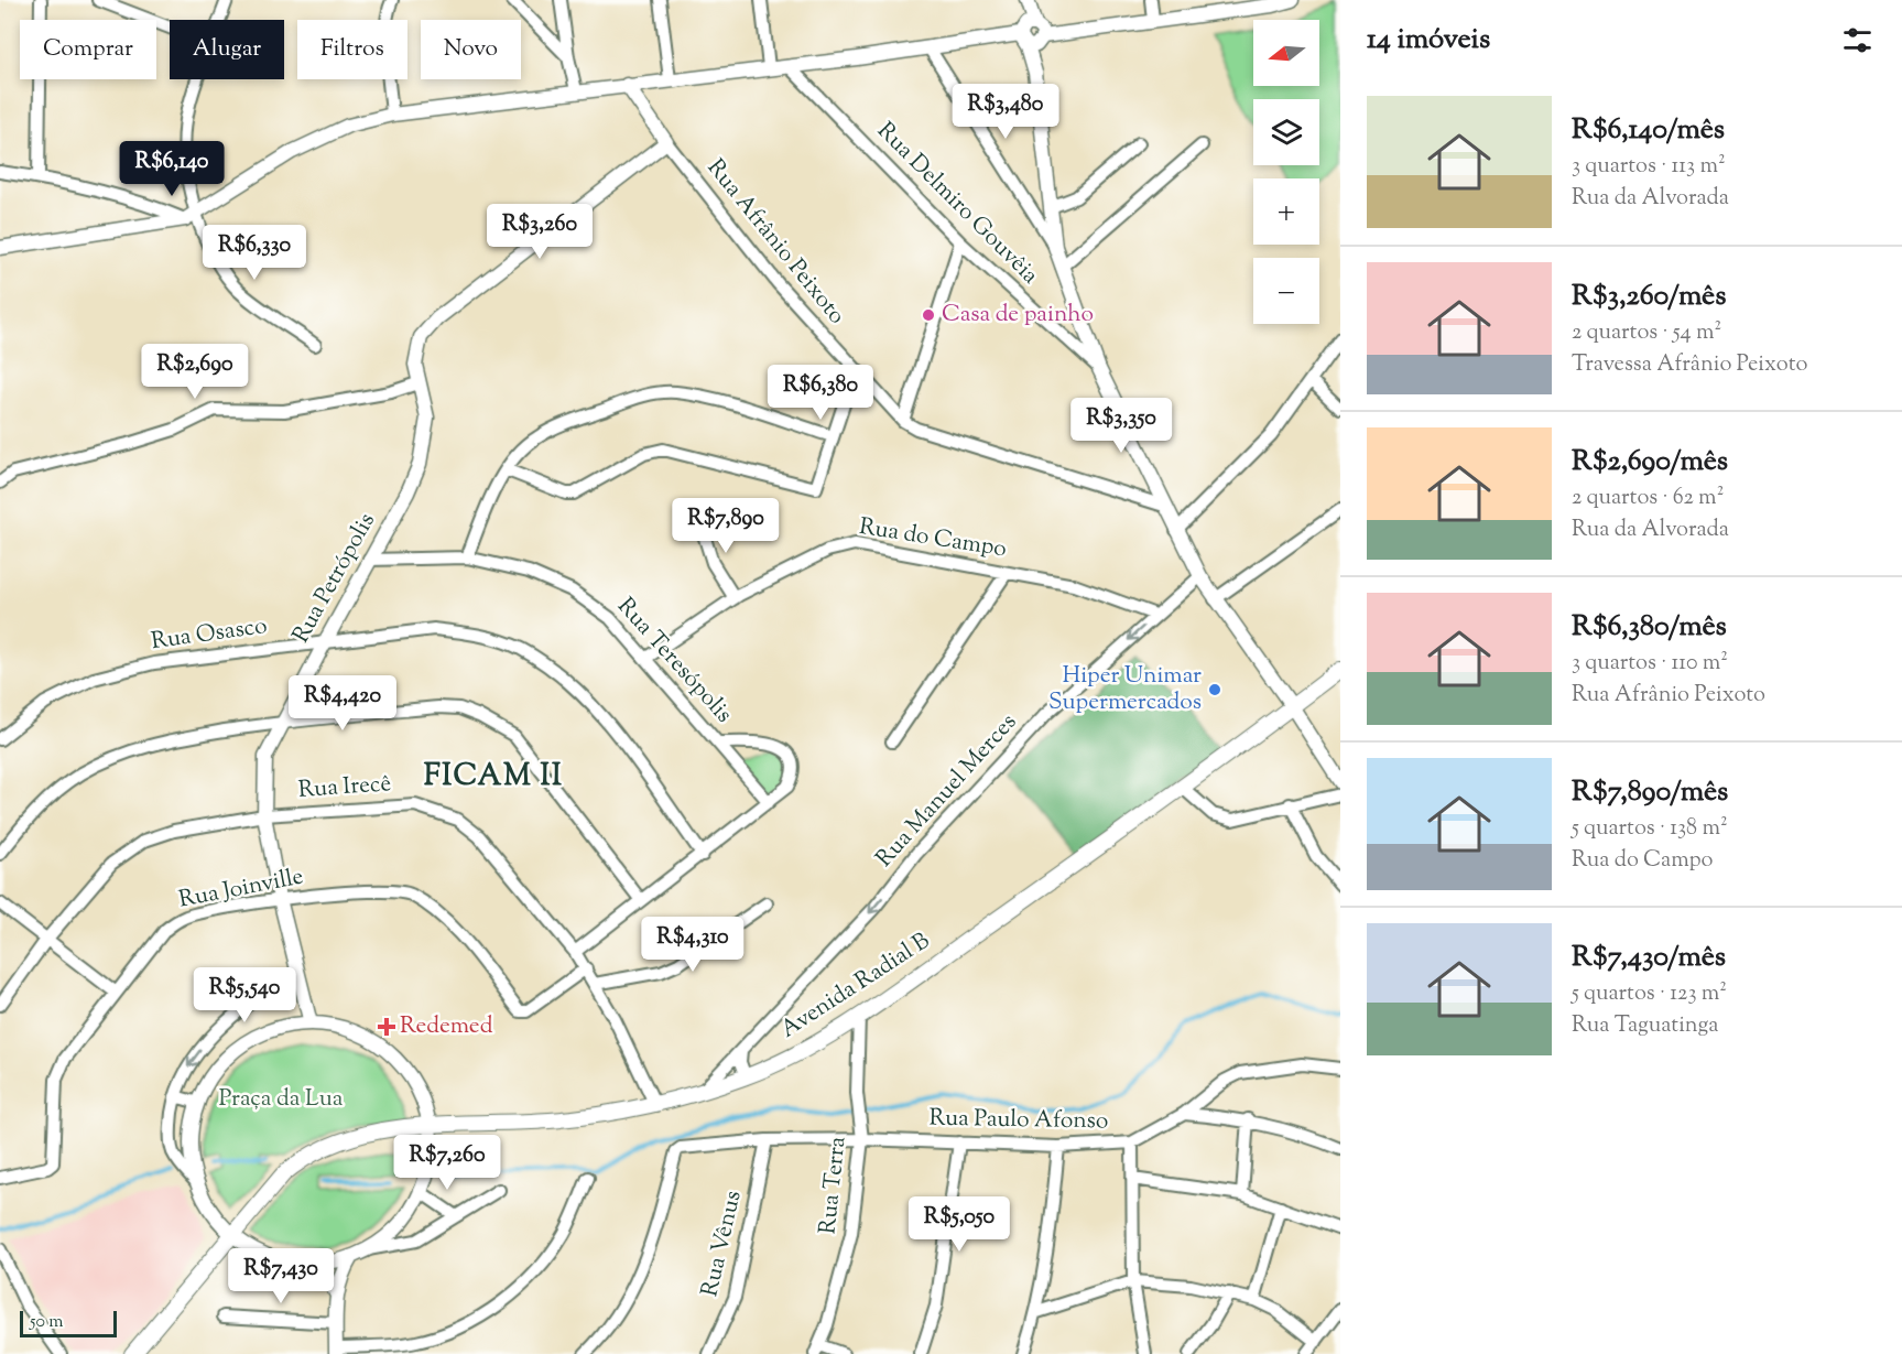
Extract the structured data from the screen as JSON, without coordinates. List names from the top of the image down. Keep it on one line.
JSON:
{"streets":{"main road":["Avenida Radial B"],"street":["Rua Delmiro Gouvêia","Rua Afrânio Peixoto","Rua do Campo","Rua Petrópolis","Rua Osasco","Rua Teresópolis","Rua Irecê","Rua Manuel Merces","Rua Joinville","Rua Paulo Afonso","Rua Terra","Rua Vênus"]},"crossings":[["Rua Afrânio Peixoto","Rua Petrópolis"],["Rua do Campo","Rua Teresópolis"],["Rua do Campo","Rua Manuel Merces"],["Rua Petrópolis","Rua Osasco"],["Rua Petrópolis","Rua Teresópolis"],["Rua Petrópolis","Rua Irecê"],["Rua Petrópolis","Rua Joinville"],["Rua Osasco","Rua Teresópolis"],["Rua Teresópolis","Rua Irecê"],["Rua Irecê","Rua Joinville"],["Rua Irecê","Avenida Radial B"],["Rua Manuel Merces","Avenida Radial B"],["Avenida Radial B","Rua Terra"],["Rua Paulo Afonso","Rua Terra"],["Rua Paulo Afonso","Rua Vênus"]],"one_way":["Rua Manuel Merces"],"districts":["FICAM II"],"parks":["Praça da Lua"],"places":{"other":["Casa de painho","Hiper Unimar Supermercados"],"health":["Redemed"]},"scale_bar":"50 m","north":"left","page":{"heading":"14 imóveis","map_buttons":["+","−"],"chip":["Comprar","Alugar","Filtros","Novo"],"list":[{"name":"R$6,140/mês","note":"3 quartos · 113 m² · Rua da Alvorada"},{"name":"R$3,260/mês","note":"2 quartos · 54 m² · Travessa Afrânio Peixoto"},{"name":"R$2,690/mês","note":"2 quartos · 62 m² · Rua da Alvorada"},{"name":"R$6,380/mês","note":"3 quartos · 110 m² · Rua Afrânio Peixoto"},{"name":"R$7,890/mês","note":"5 quartos · 138 m² · Rua do Campo"},{"name":"R$7,430/mês","note":"5 quartos · 123 m² · Rua Taguatinga"}],"price":["R$3,480","R$6,140","R$3,260","R$6,330","R$2,690","R$6,380","R$3,350","R$7,890","R$4,420","R$4,310","R$5,540","R$7,260","R$5,050","R$7,430"],"scale":"50 m"}}
